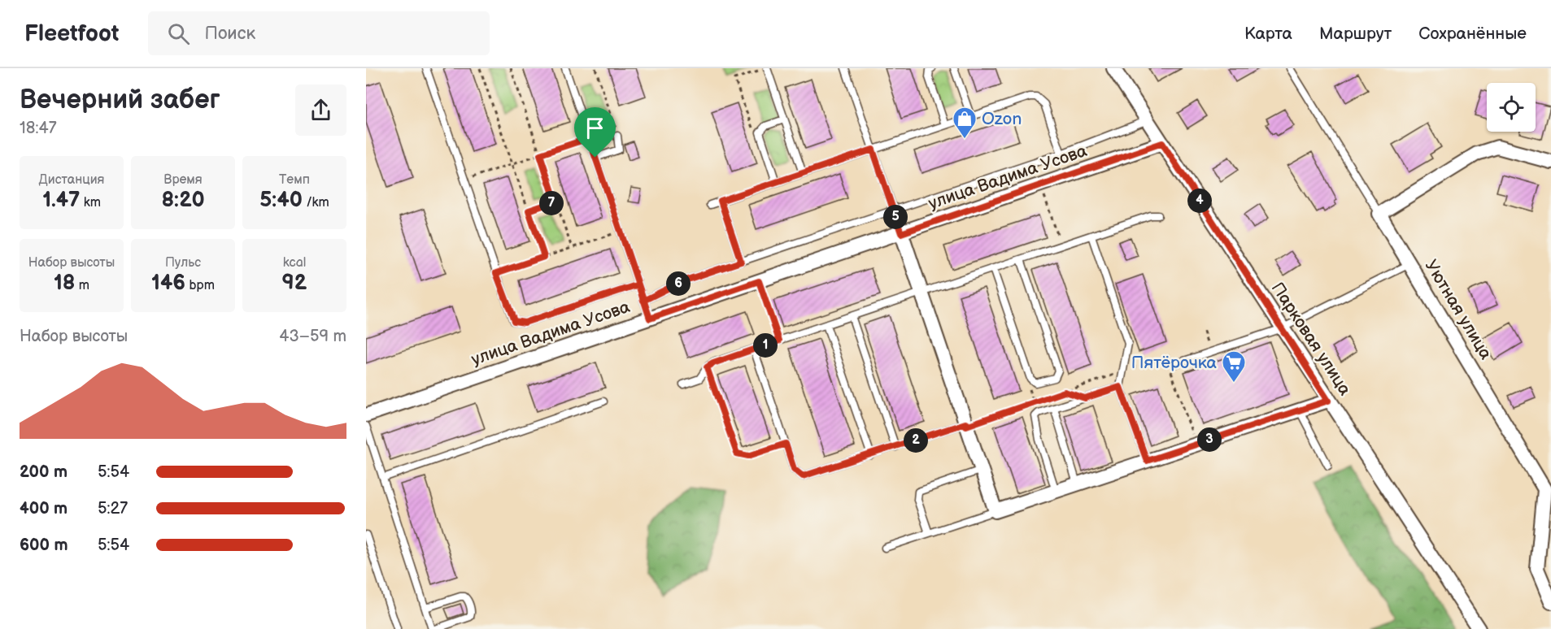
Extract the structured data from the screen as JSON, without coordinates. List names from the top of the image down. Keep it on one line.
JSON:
{"streets":{"street":["улица Вадима Усова","Уютная улица","Парковая улица"]},"crossings":[["улица Вадима Усова","Парковая улица"]],"places":{"shop":["Ozon"],"supermarket":["Пятёрочка"]},"page":{"header":"Fleetfoot","search":"Поиск","nav":["Карта","Маршрут","Сохранённые"],"heading":["Вечерний забег","18:47"],"stats":[["Дистанция","1.47 km"],["Время","8:20"],["Темп","5:40 /km"],["Набор высоты","18 m"],["Пульс","146 bpm"],["kcal","92"]],"pins":["4","7","5","6","1","3","2"],"chart":["Набор высоты","43–59 m"],"list":[{"name":"200 m","note":"5:54"},{"name":"400 m","note":"5:27"},{"name":"600 m","note":"5:54"}]}}
